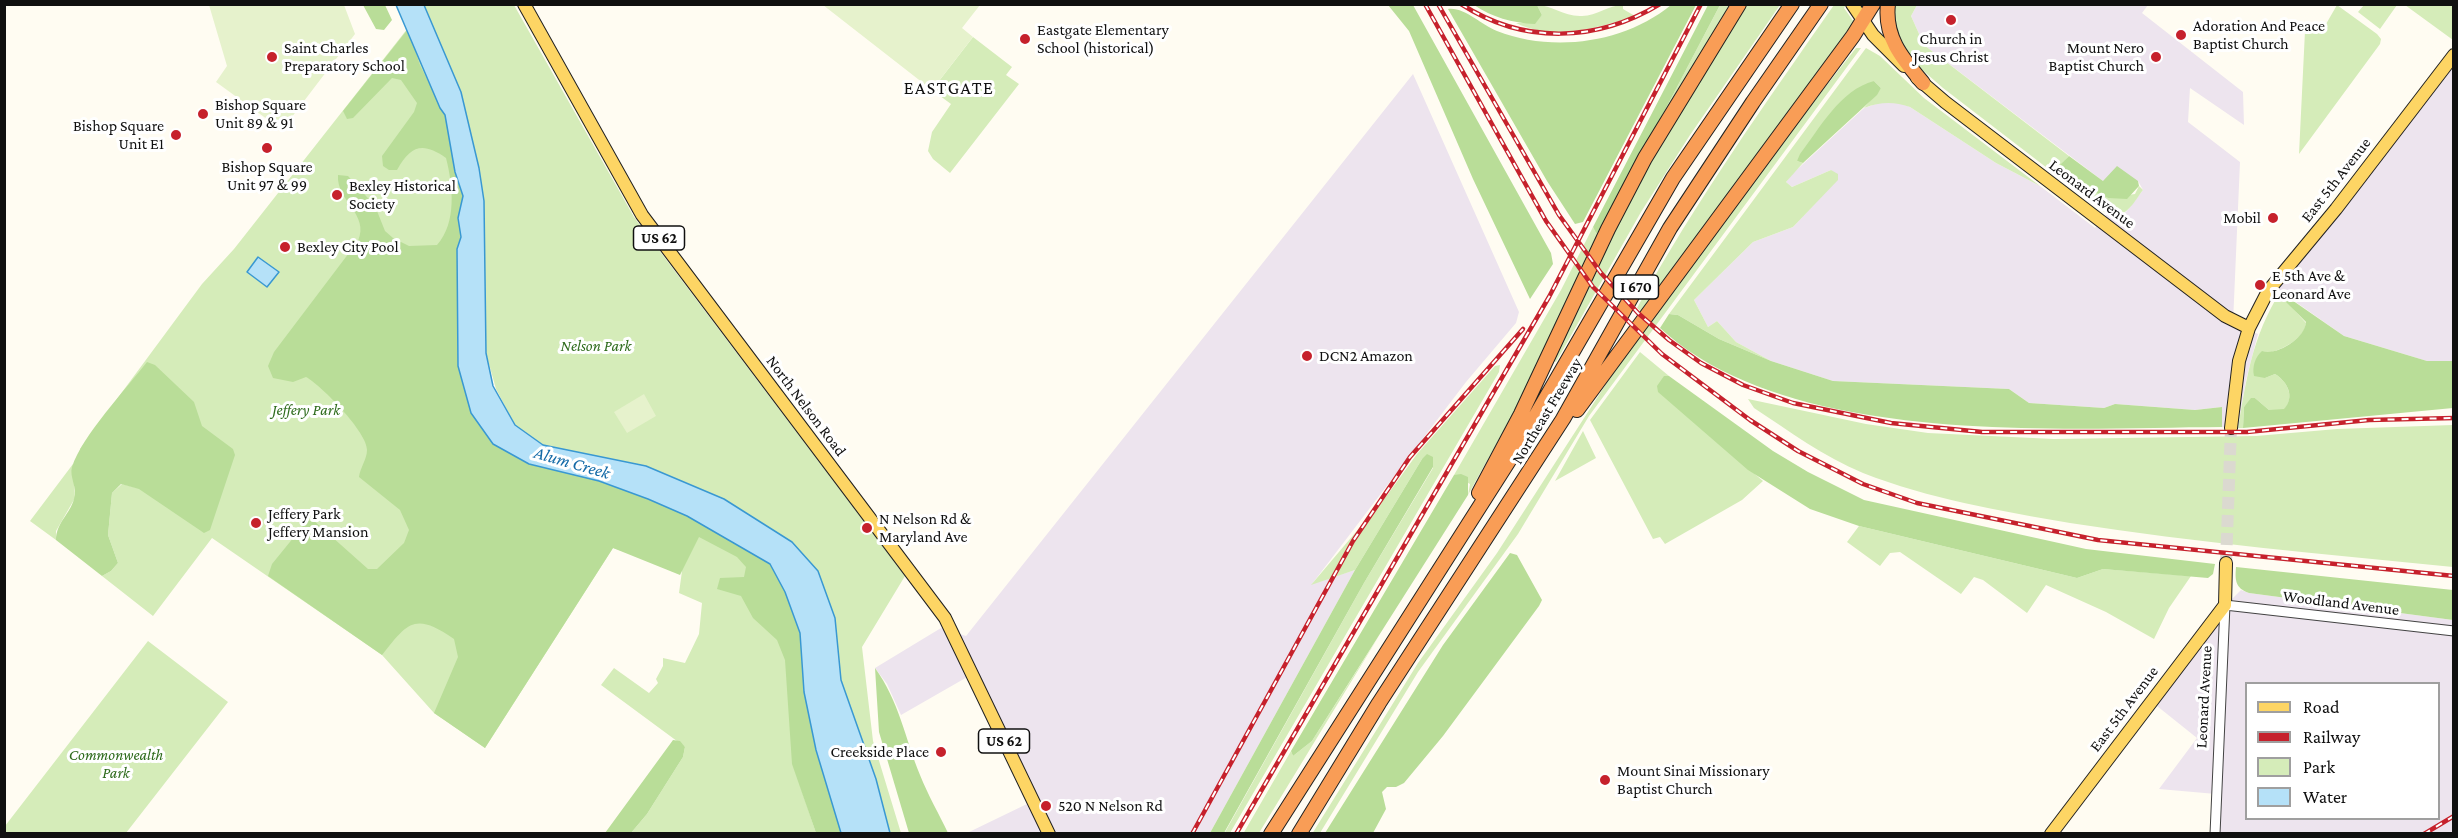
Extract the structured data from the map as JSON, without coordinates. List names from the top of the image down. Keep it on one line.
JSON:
{"streets":{"highway":["I 670","Northeast Freeway"],"main road":["East 5th Avenue","Leonard Avenue","US 62","North Nelson Road"],"street":["Woodland Avenue"]},"crossings":[["East 5th Avenue","Leonard Avenue"],["East 5th Avenue","Woodland Avenue"],["Leonard Avenue","Woodland Avenue"]],"districts":["EASTGATE"],"water":["Alum Creek"],"parks":["Nelson Park","Jeffery Park","Commonwealth Park"],"places":["Church in Jesus Christ","Adoration And Peace Baptist Church","Eastgate Elementary School (historical)","Saint Charles Preparatory School","Mount Nero Baptist Church","Bishop Square Unit 89 & 91","Bishop Square Unit E1","Bishop Square Unit 97 & 99","Bexley Historical Society","Mobil","Bexley City Pool","E 5th Ave & Leonard Ave","DCN2 Amazon","Jeffery Park Jeffery Mansion","N Nelson Rd & Maryland Ave","Creekside Place","Mount Sinai Missionary Baptist Church","520 N Nelson Rd"],"legend":["Road","Railway","Park","Water"]}
